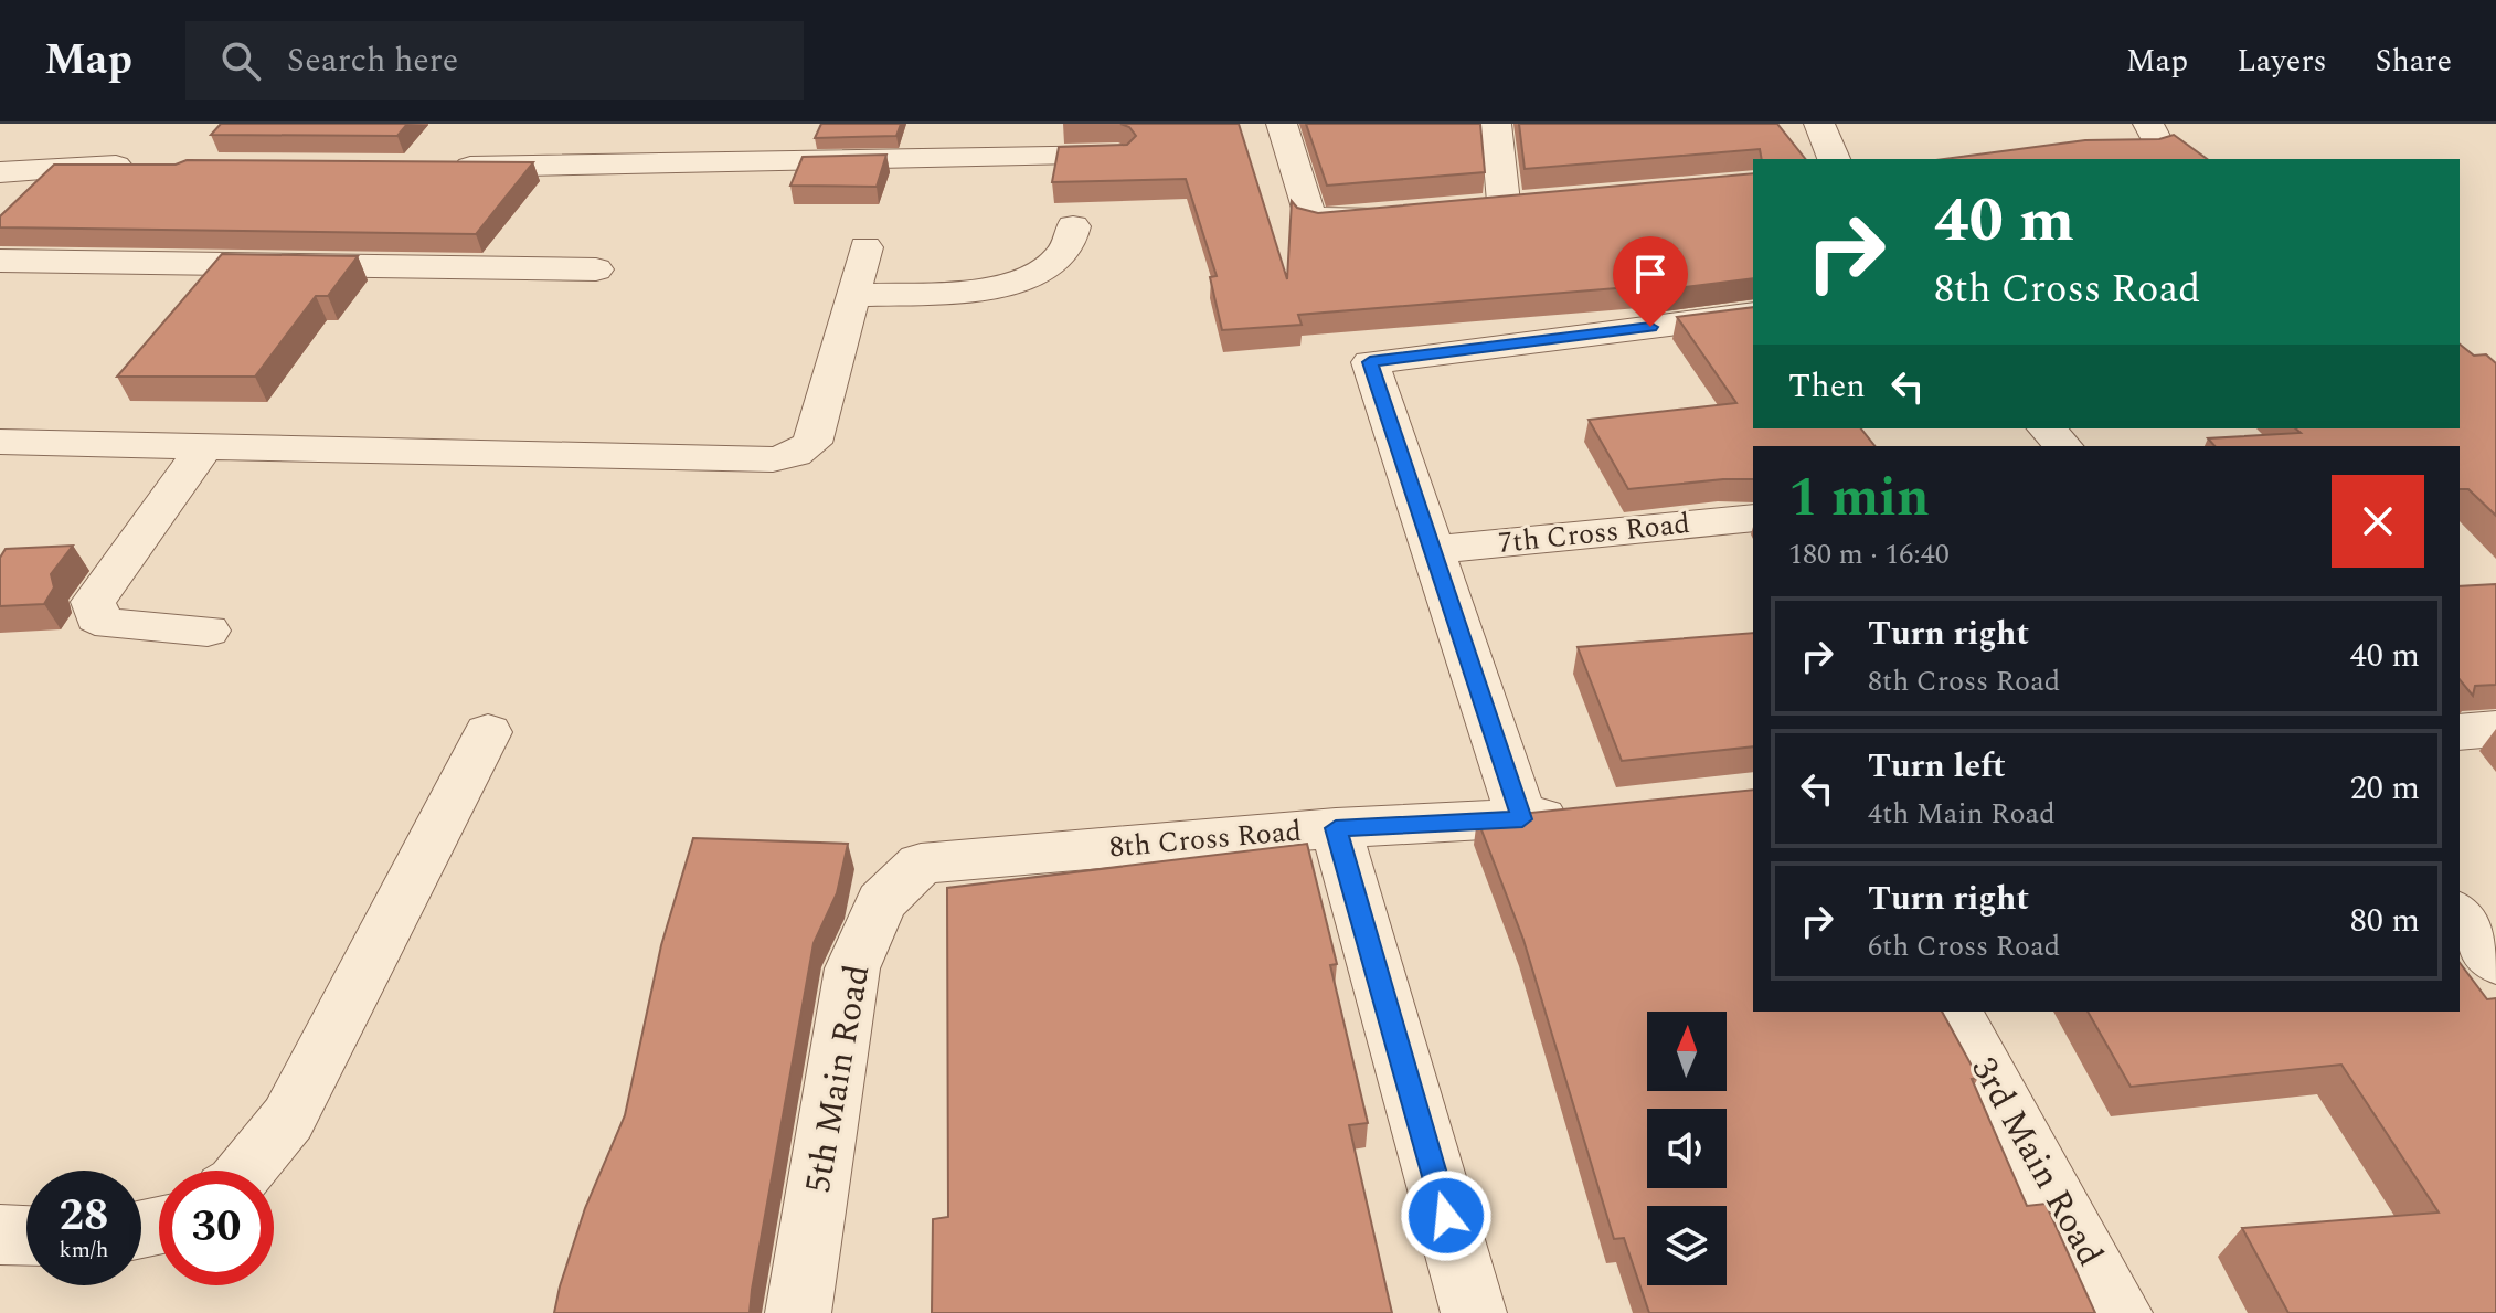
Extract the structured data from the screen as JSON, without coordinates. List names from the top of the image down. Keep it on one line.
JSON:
{"streets":{"street":["7th Cross Road","8th Cross Road","5th Main Road","3rd Main Road"]},"crossings":[["8th Cross Road","5th Main Road"]],"north":"top","page":{"header":"Map","search":"Search here","nav":["Map","Layers","Share"],"turn":["40 m","8th Cross Road"],"then":"Then","heading":["1 min","180 m · 16:40"],"list":[{"name":"Turn right","note":"8th Cross Road","value":"40 m"},{"name":"Turn left","note":"4th Main Road","value":"20 m"},{"name":"Turn right","note":"6th Cross Road","value":"80 m"}],"speed":"28 km/h","limit":"30"}}
